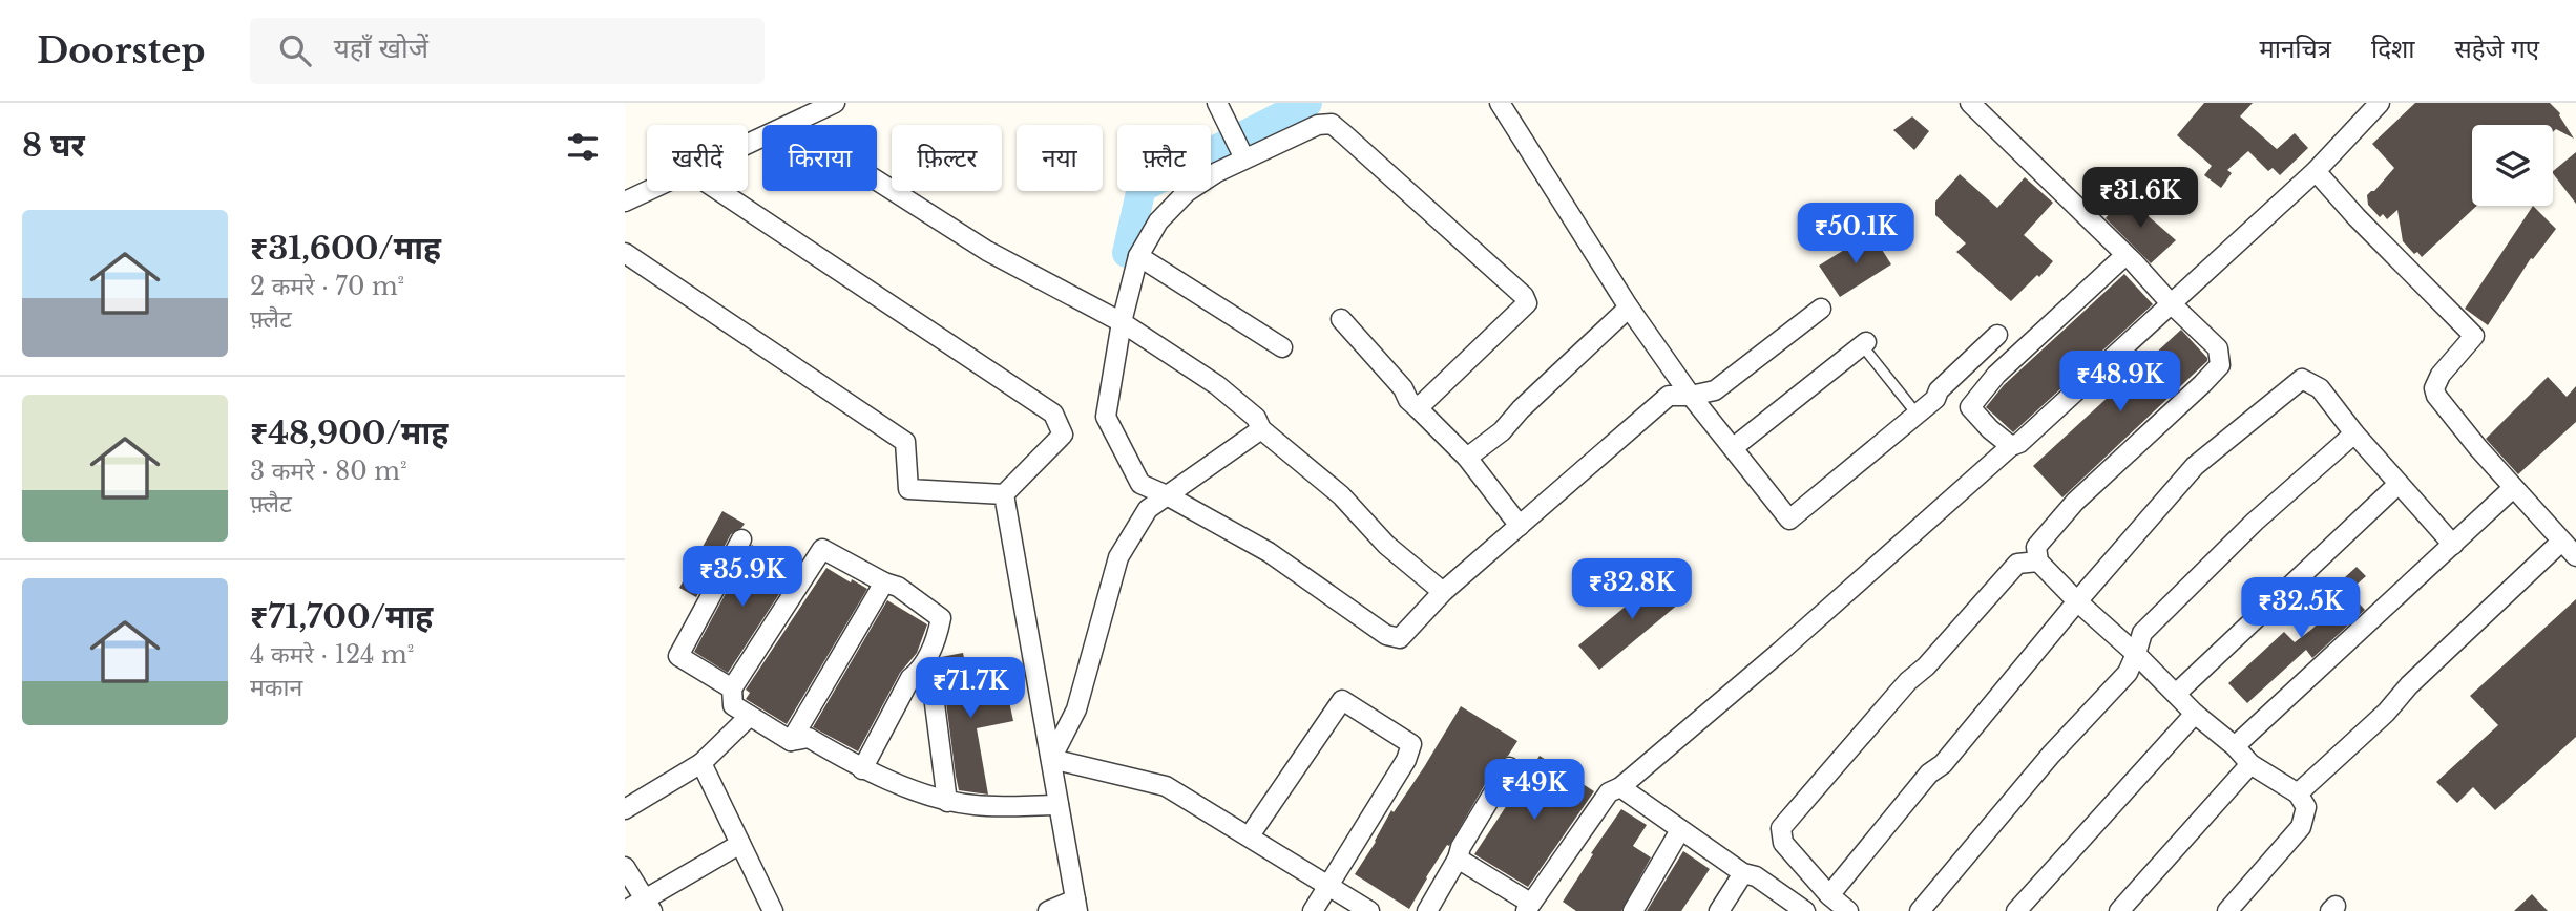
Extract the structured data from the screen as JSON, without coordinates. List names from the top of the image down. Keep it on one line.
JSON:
{"page":{"header":"Doorstep","search":"यहाँ खोजें","nav":["मानचित्र","दिशा","सहेजे गए"],"heading":"8 घर","chip":["खरीदें","किराया","फ़िल्टर","नया","फ़्लैट"],"price":["₹31.6K","₹50.1K","₹48.9K","₹35.9K","₹32.8K","₹32.5K","₹71.7K","₹49K"],"list":[{"name":"₹31,600/माह","note":"2 कमरे · 70 m² · फ़्लैट"},{"name":"₹48,900/माह","note":"3 कमरे · 80 m² · फ़्लैट"},{"name":"₹71,700/माह","note":"4 कमरे · 124 m² · मकान"}]}}
